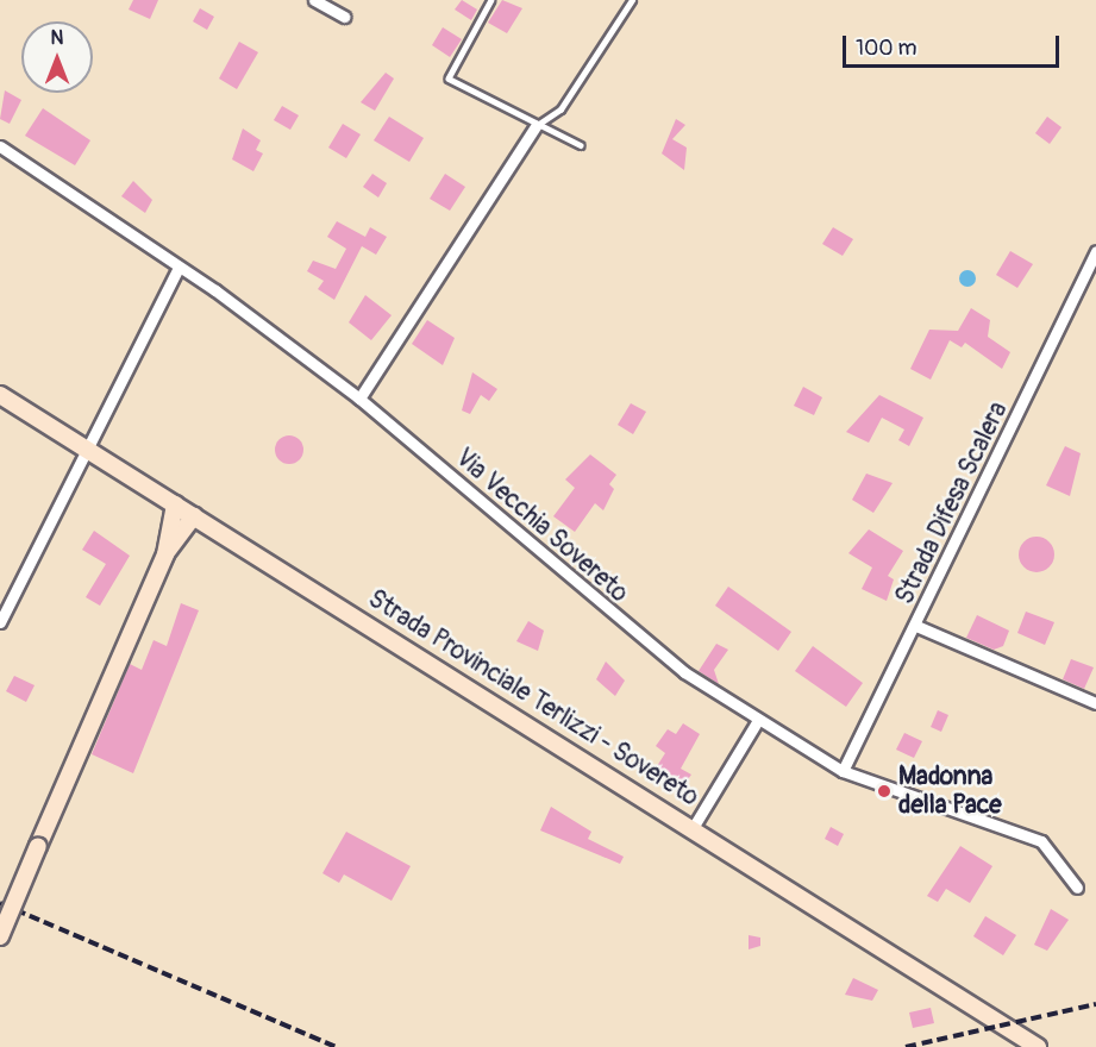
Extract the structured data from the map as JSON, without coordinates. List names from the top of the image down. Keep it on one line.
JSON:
{"streets":{"street":["Strada Difesa Scalera","Via Vecchia Sovereto","Strada Provinciale Terlizzi - Sovereto"]},"crossings":[["Strada Difesa Scalera","Via Vecchia Sovereto"]],"places":["Madonna della Pace"],"scale_bar":"100 m","north":"top"}
